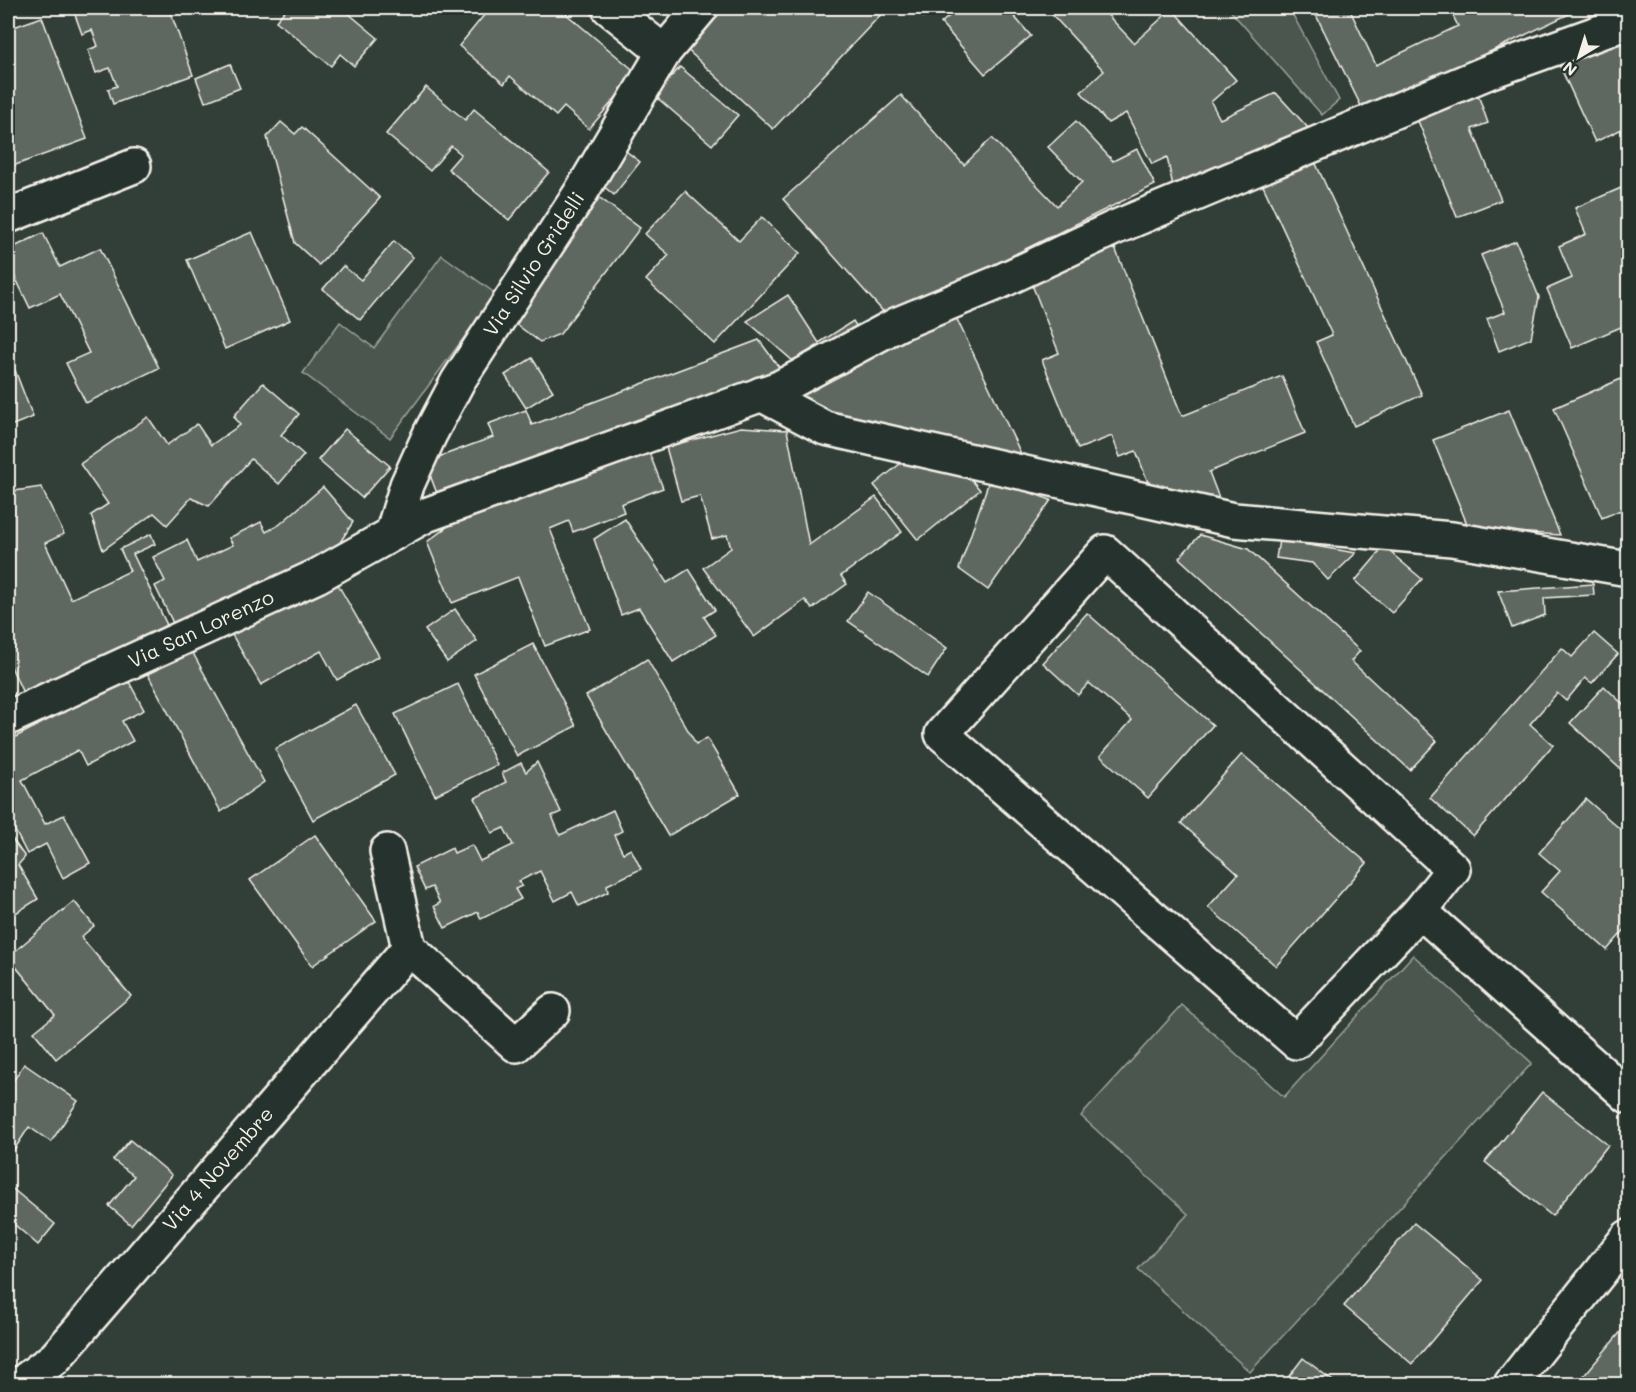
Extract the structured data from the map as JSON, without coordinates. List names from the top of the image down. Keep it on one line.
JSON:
{"streets":{"street":["Via Silvio Gridelli","Via San Lorenzo","Via 4 Novembre"]},"crossings":[["Via Silvio Gridelli","Via San Lorenzo"]],"north":"bottom left"}
